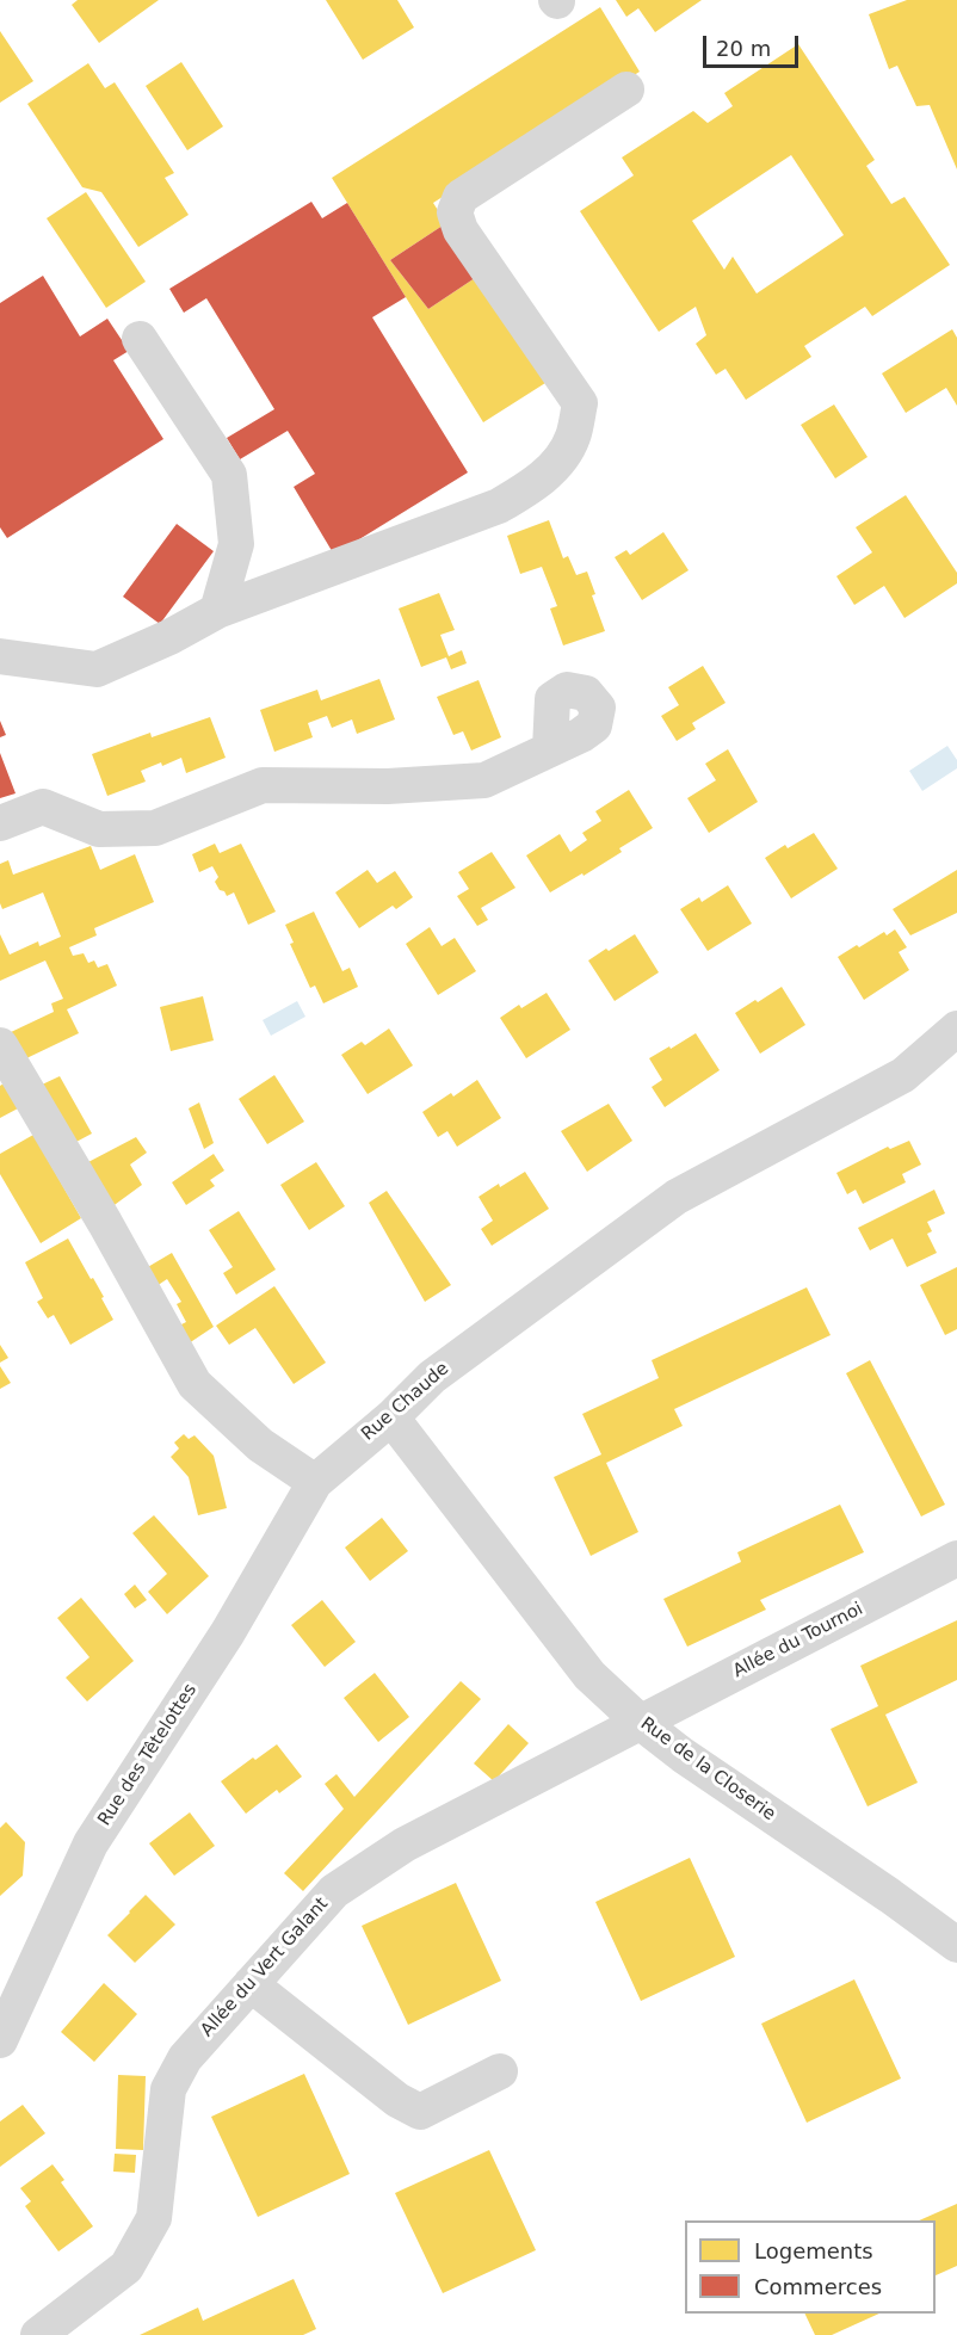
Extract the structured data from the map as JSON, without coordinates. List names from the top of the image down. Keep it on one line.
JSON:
{"streets":{"street":["Rue Chaude","Allée du Tournoi","Rue des Têtelottes","Rue de la Closerie","Allée du Vert Galant"]},"crossings":[["Rue Chaude","Rue des Têtelottes"],["Rue Chaude","Rue de la Closerie"],["Allée du Tournoi","Rue de la Closerie"],["Allée du Tournoi","Allée du Vert Galant"],["Rue de la Closerie","Allée du Vert Galant"]],"legend":["Logements","Commerces"],"scale_bar":"20 m"}
